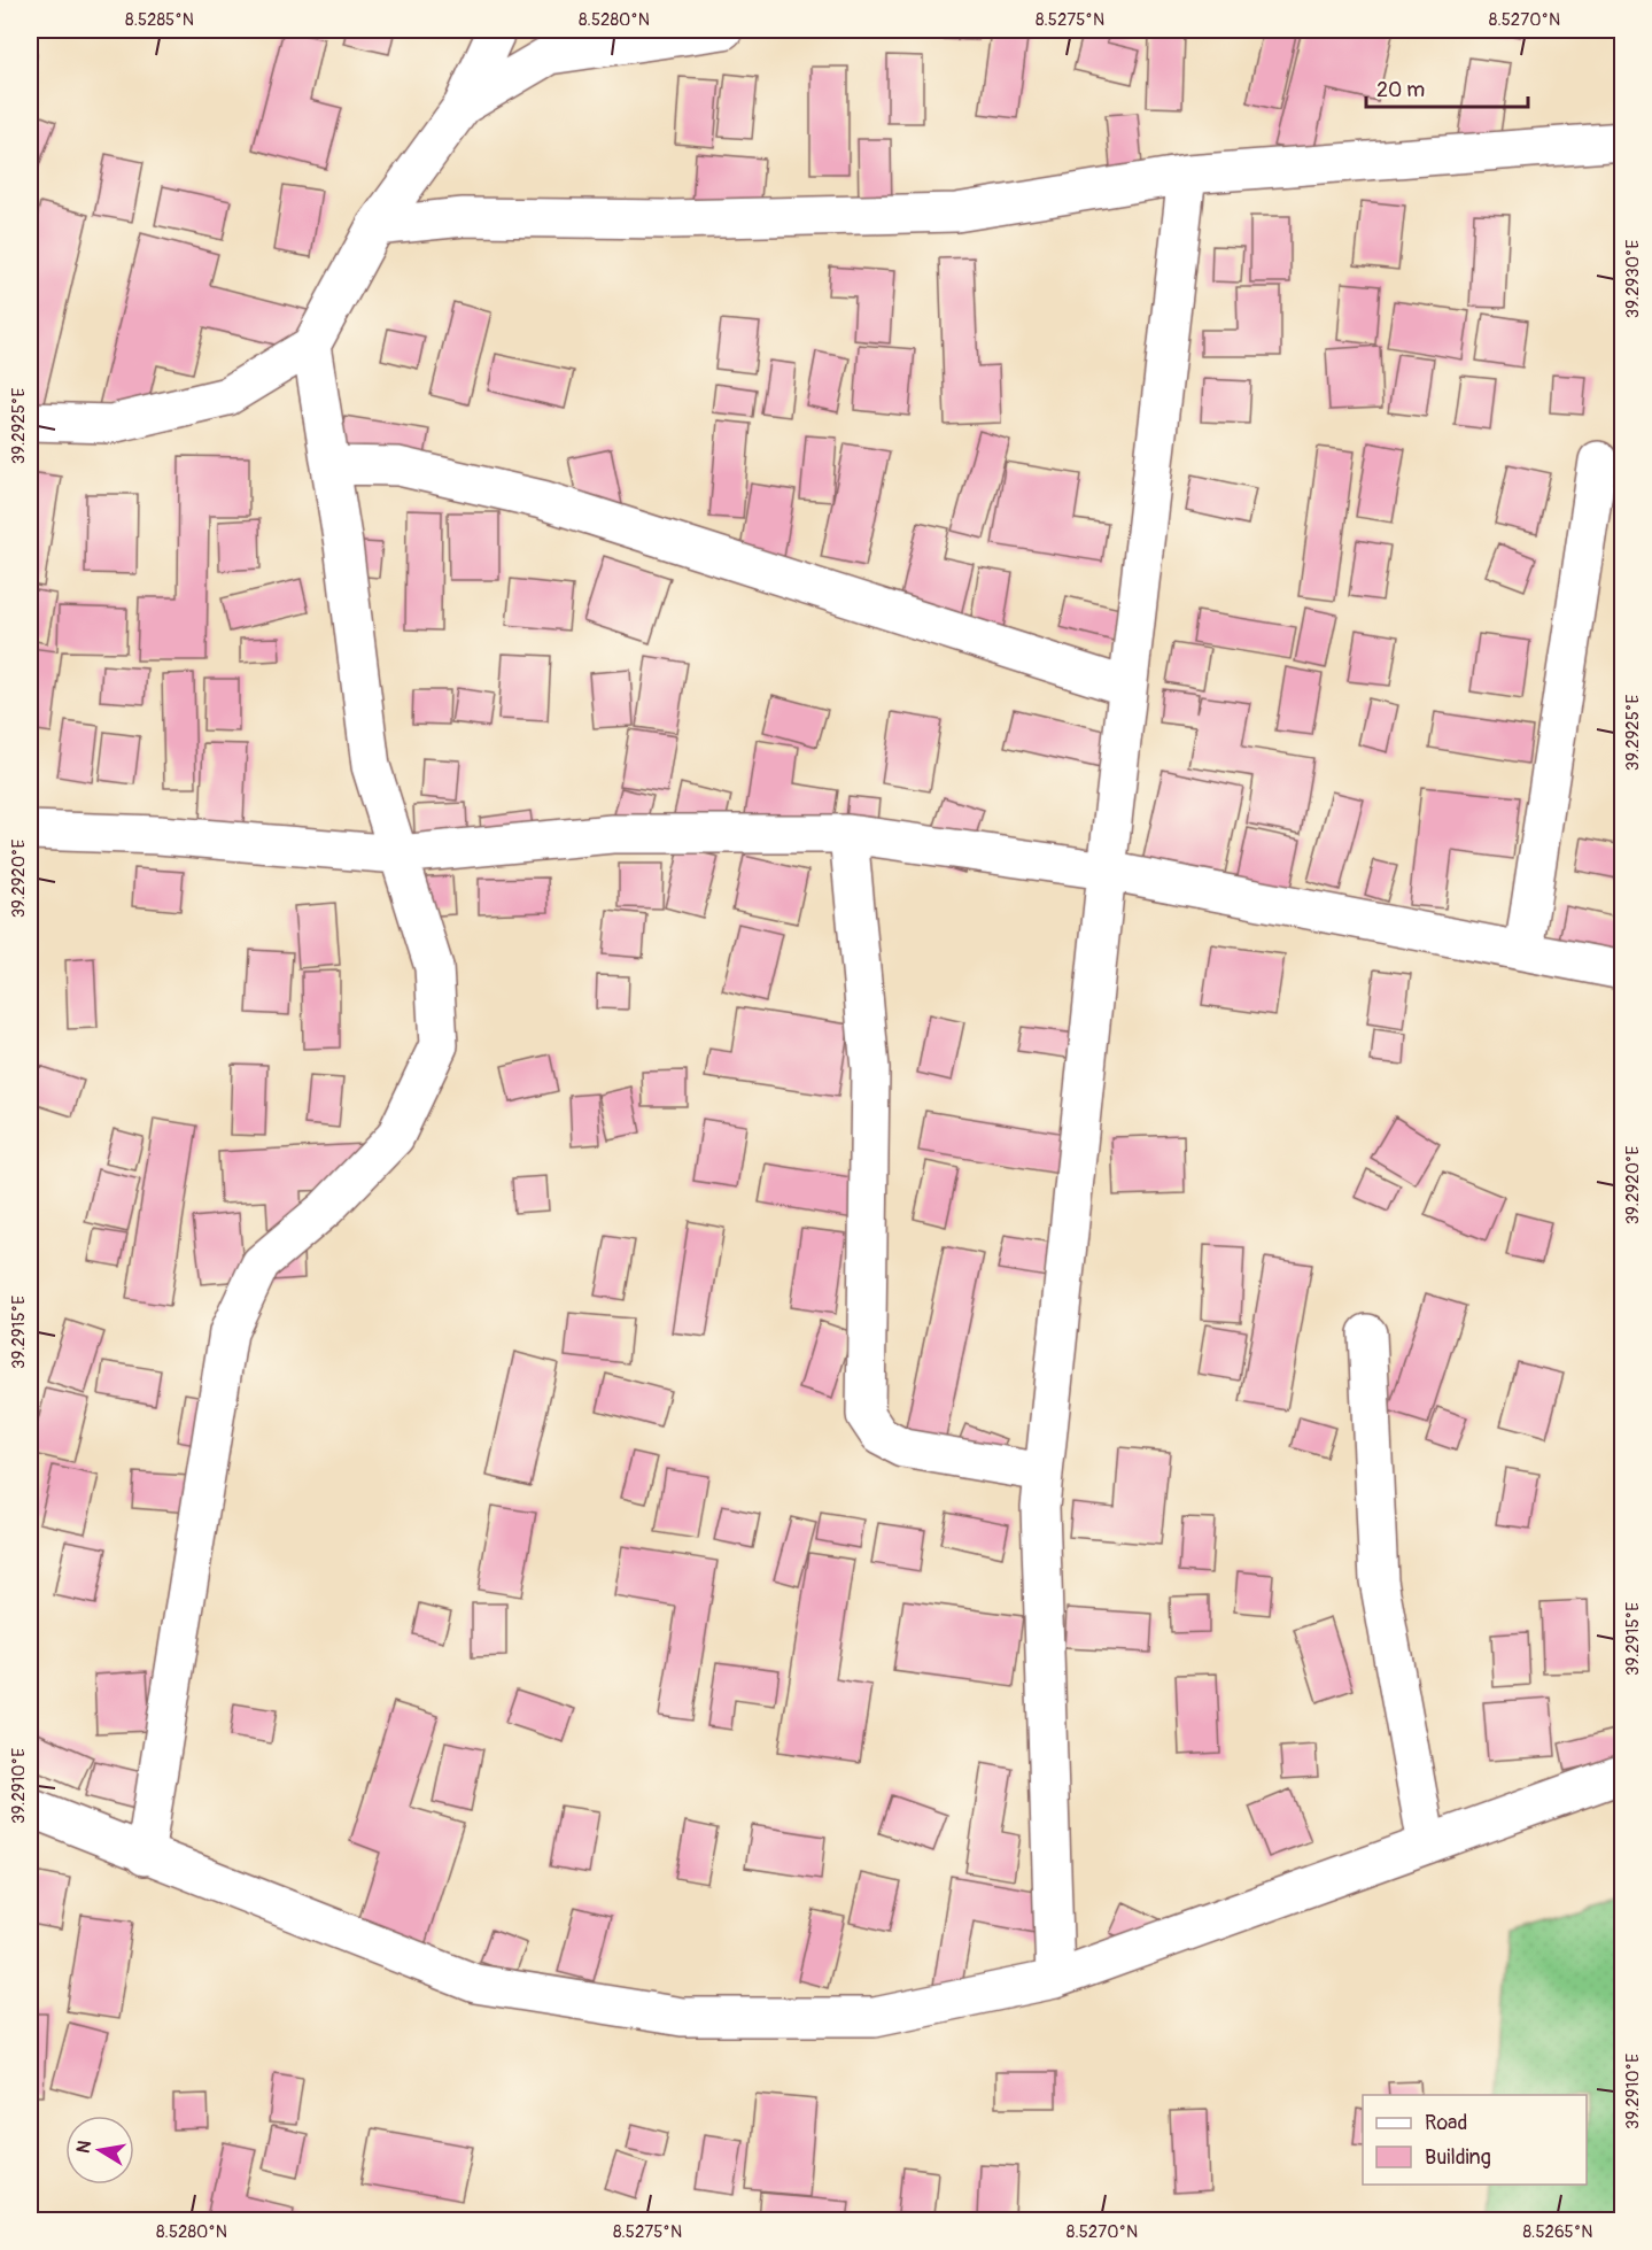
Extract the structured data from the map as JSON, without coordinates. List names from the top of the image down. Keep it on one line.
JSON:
{"legend":["Road","Building"],"scale_bar":"20 m","north":"left","coordinates":["8.5285°N","8.5280°N","8.5275°N","8.5270°N","39.2930°E","39.2925°E","39.2920°E","39.2915°E","39.2910°E","8.5265°N"]}
